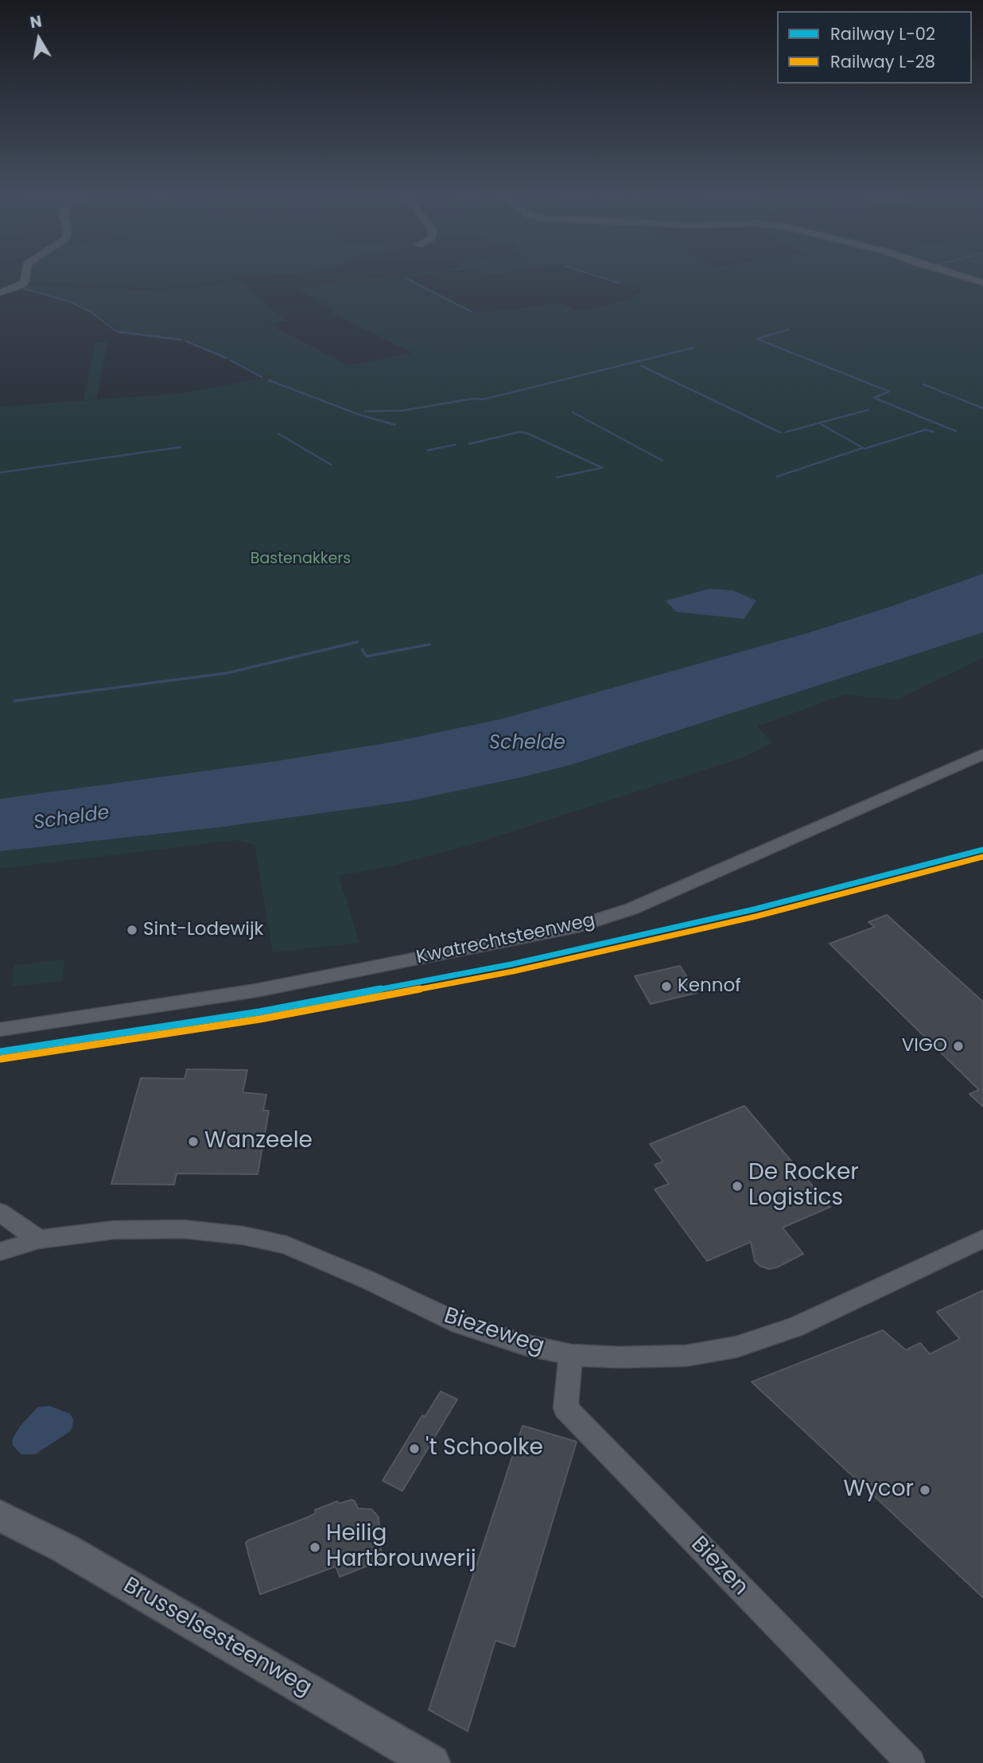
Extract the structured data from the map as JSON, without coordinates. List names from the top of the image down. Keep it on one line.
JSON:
{"streets":{"main road":["Brusselsesteenweg"],"street":["Kwatrechtsteenweg","Biezeweg","Biezen"]},"crossings":[["Biezeweg","Biezen"]],"water":["Schelde"],"parks":["Bastenakkers"],"places":["Sint-Lodewijk","Kennof","VIGO","Wanzeele","De Rocker Logistics","'t Schoolke","Wycor","Heilig Hartbrouwerij"],"lines":["rail line L-02","rail line L-28"],"legend":["Railway L-02","Railway L-28"],"north":"top"}
